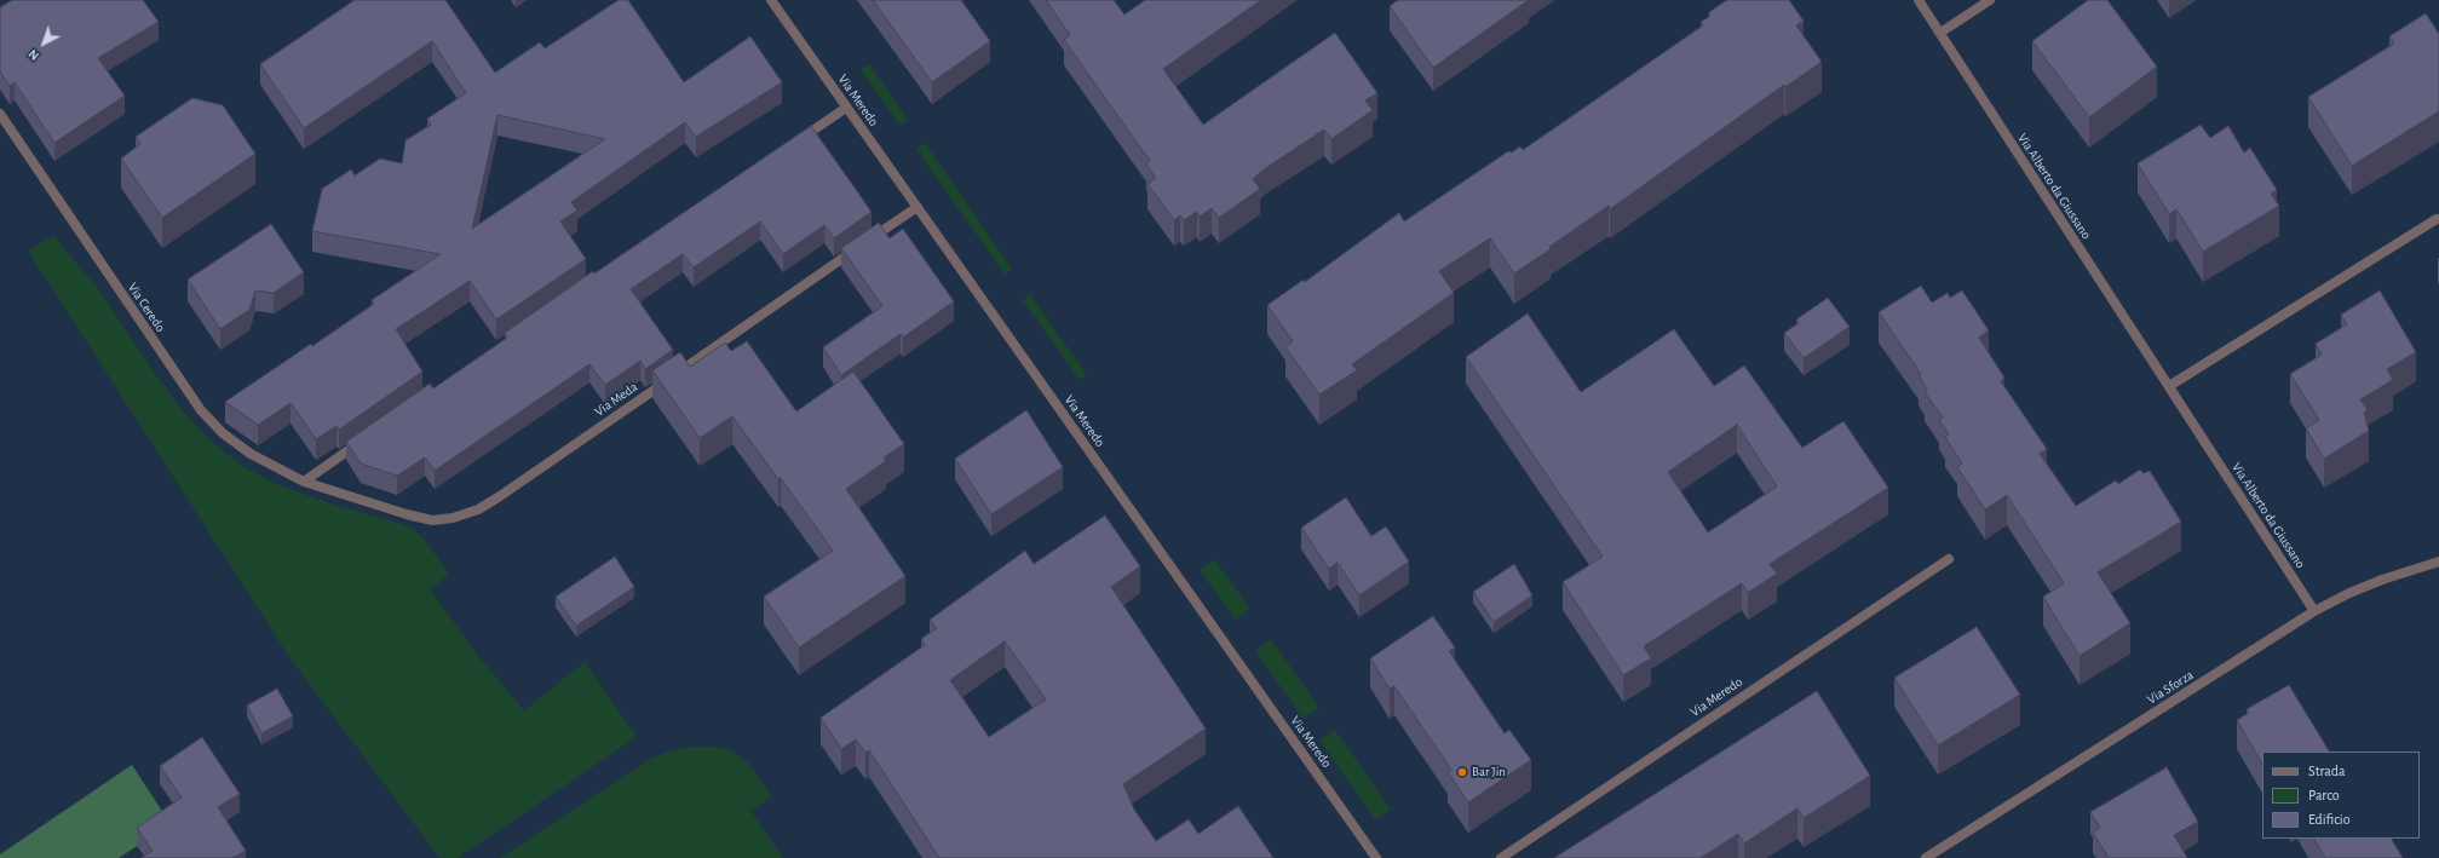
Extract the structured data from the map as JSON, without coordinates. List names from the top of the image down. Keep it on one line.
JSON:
{"streets":{"street":["Via Meredo","Via Alberto da Giussano","Via Ceredo","Via Meda","Via Sforza"]},"crossings":[["Via Meredo","Via Meda"],["Via Alberto da Giussano","Via Sforza"],["Via Ceredo","Via Meda"]],"places":["Bar Jin"],"legend":["Strada","Parco","Edificio"],"north":"bottom left"}
